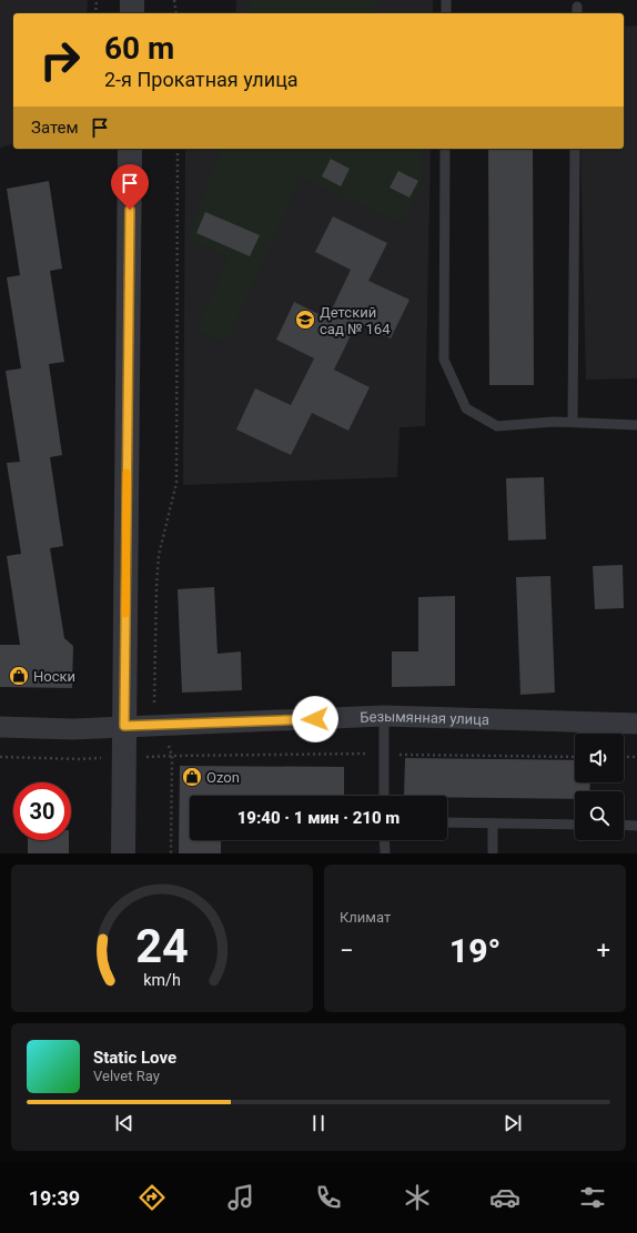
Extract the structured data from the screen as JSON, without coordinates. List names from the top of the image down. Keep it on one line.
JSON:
{"streets":{"street":["Безымянная улица"]},"places":{"school or university":["Детский сад № 164"],"shop":["Носки","Ozon"]},"page":{"turn":["60 m","2-я Прокатная улица"],"then":"Затем","limit":"30","trip":"19:40 · 1 мин · 210 m","tile":"Климат","heat":["−","19°","+"],"song":["Static Love","Velvet Ray"],"tabs":"19:39","gauge":["24","km/h"]}}
